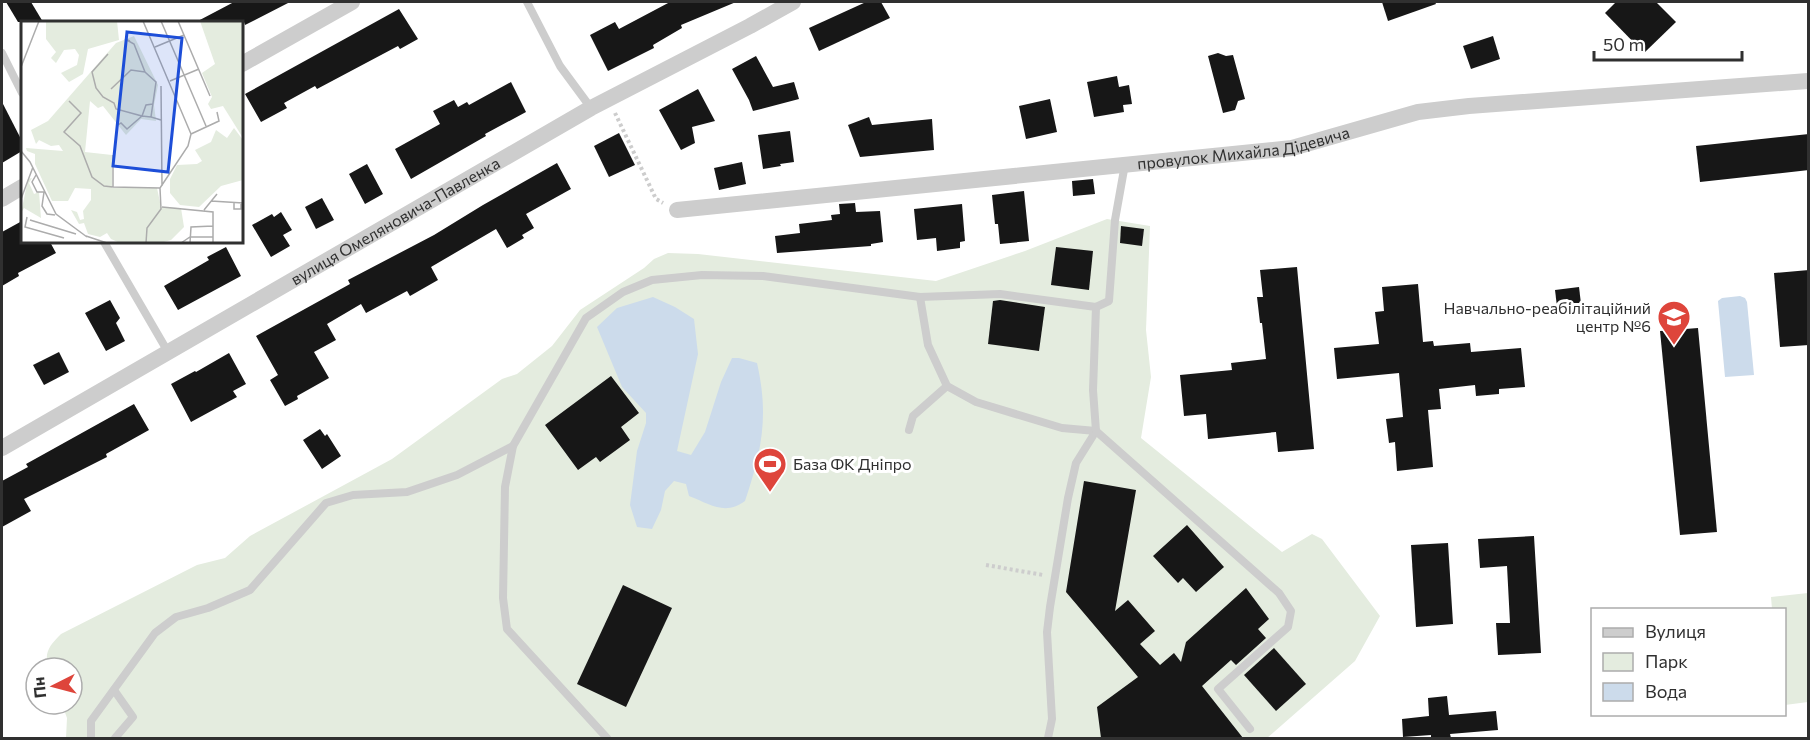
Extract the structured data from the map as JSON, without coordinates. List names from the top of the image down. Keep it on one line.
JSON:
{"streets":{"street":["провулок Михайла Дідевича","вулиця Омеляновича-Павленка"]},"places":{"school or university":["Навчально-реабілітаційний центр №6"],"sports":["База ФК Дніпро"]},"legend":["Вулиця","Парк","Вода"],"scale_bar":"50 m","north":"left"}
